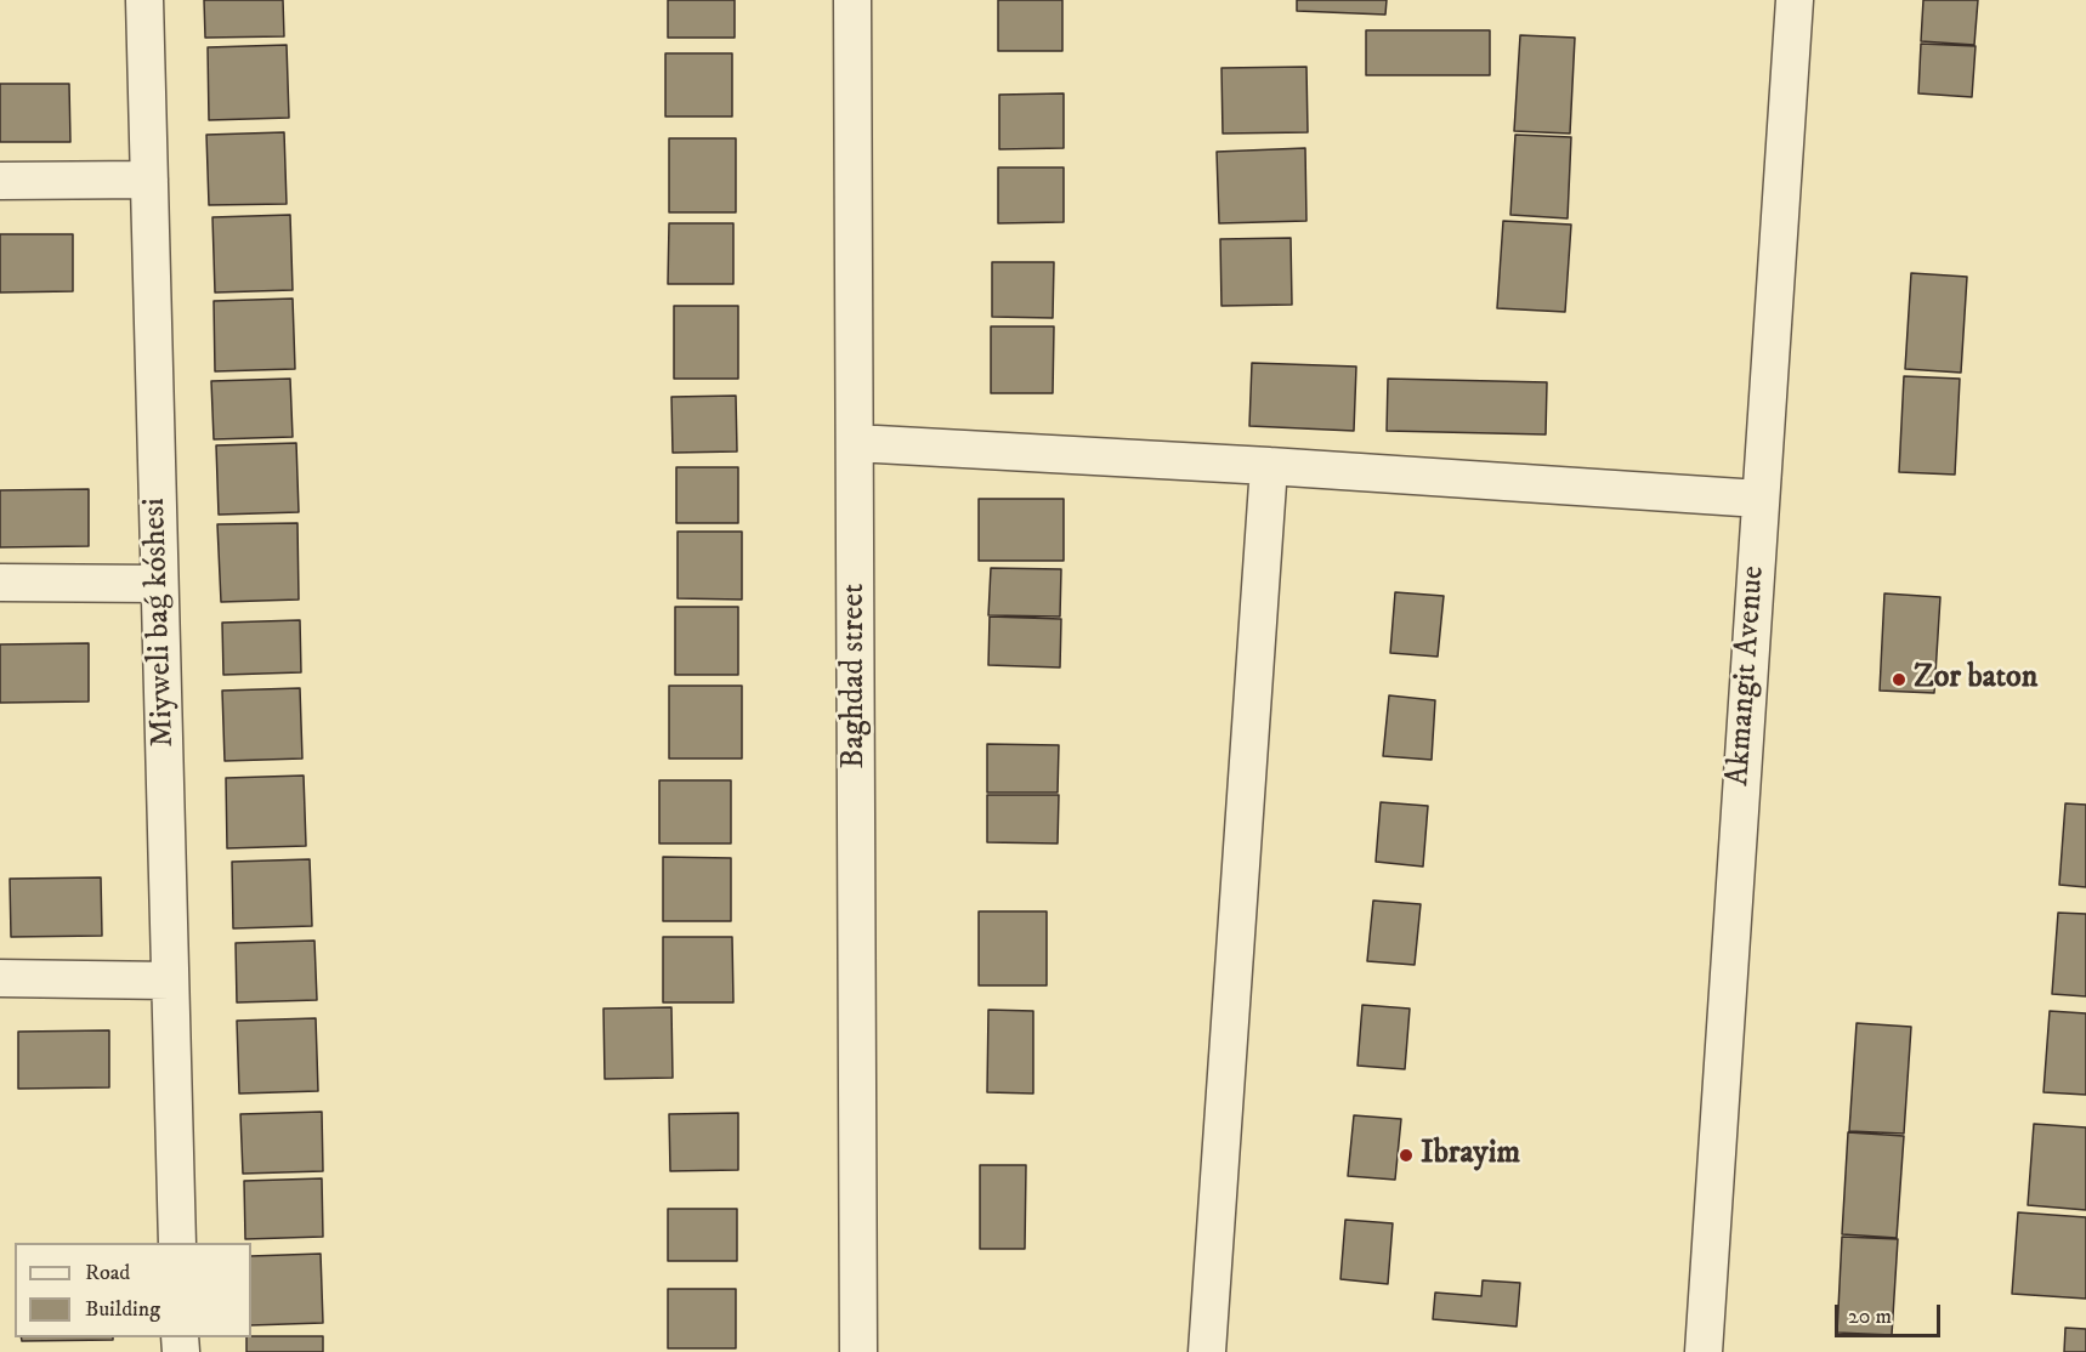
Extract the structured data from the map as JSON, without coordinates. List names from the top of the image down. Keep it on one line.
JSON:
{"streets":{"street":["Miyweli baǵ kóshesi","Baghdad street","Akmangit Avenue"]},"places":["Zor baton","Ibrayim"],"legend":["Road","Building"],"scale_bar":"20 m"}
